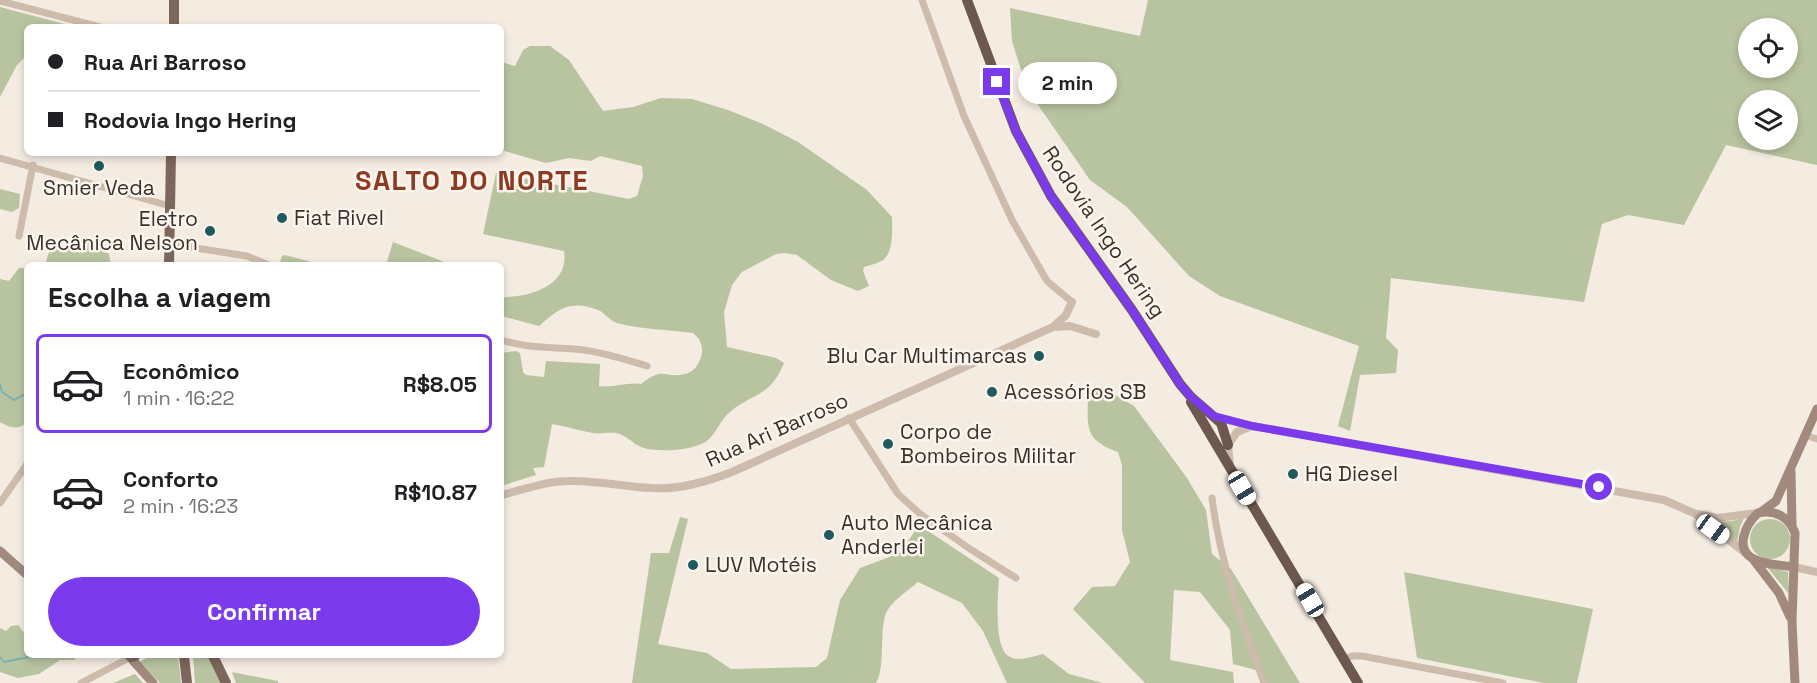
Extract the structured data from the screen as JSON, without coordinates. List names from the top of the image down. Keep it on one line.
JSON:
{"streets":{"highway":["Rodovia Ingo Hering"],"street":["Rua Ari Barroso"]},"districts":["SALTO DO NORTE"],"places":["Smier Veda","Fiat Rivel","Eletro Mecânica Nelson","Blu Car Multimarcas","Acessórios SB","Corpo de Bombeiros Militar","HG Diesel","Auto Mecânica Anderlei","LUV Motéis"],"page":{"banner":["Rua Ari Barroso","Rodovia Ingo Hering"],"bubble":"2 min","heading":"Escolha a viagem","list":[{"name":"Econômico","note":"1 min · 16:22","value":"R$8.05"},{"name":"Conforto","note":"2 min · 16:23","value":"R$10.87"}],"buttons":"Confirmar"}}
